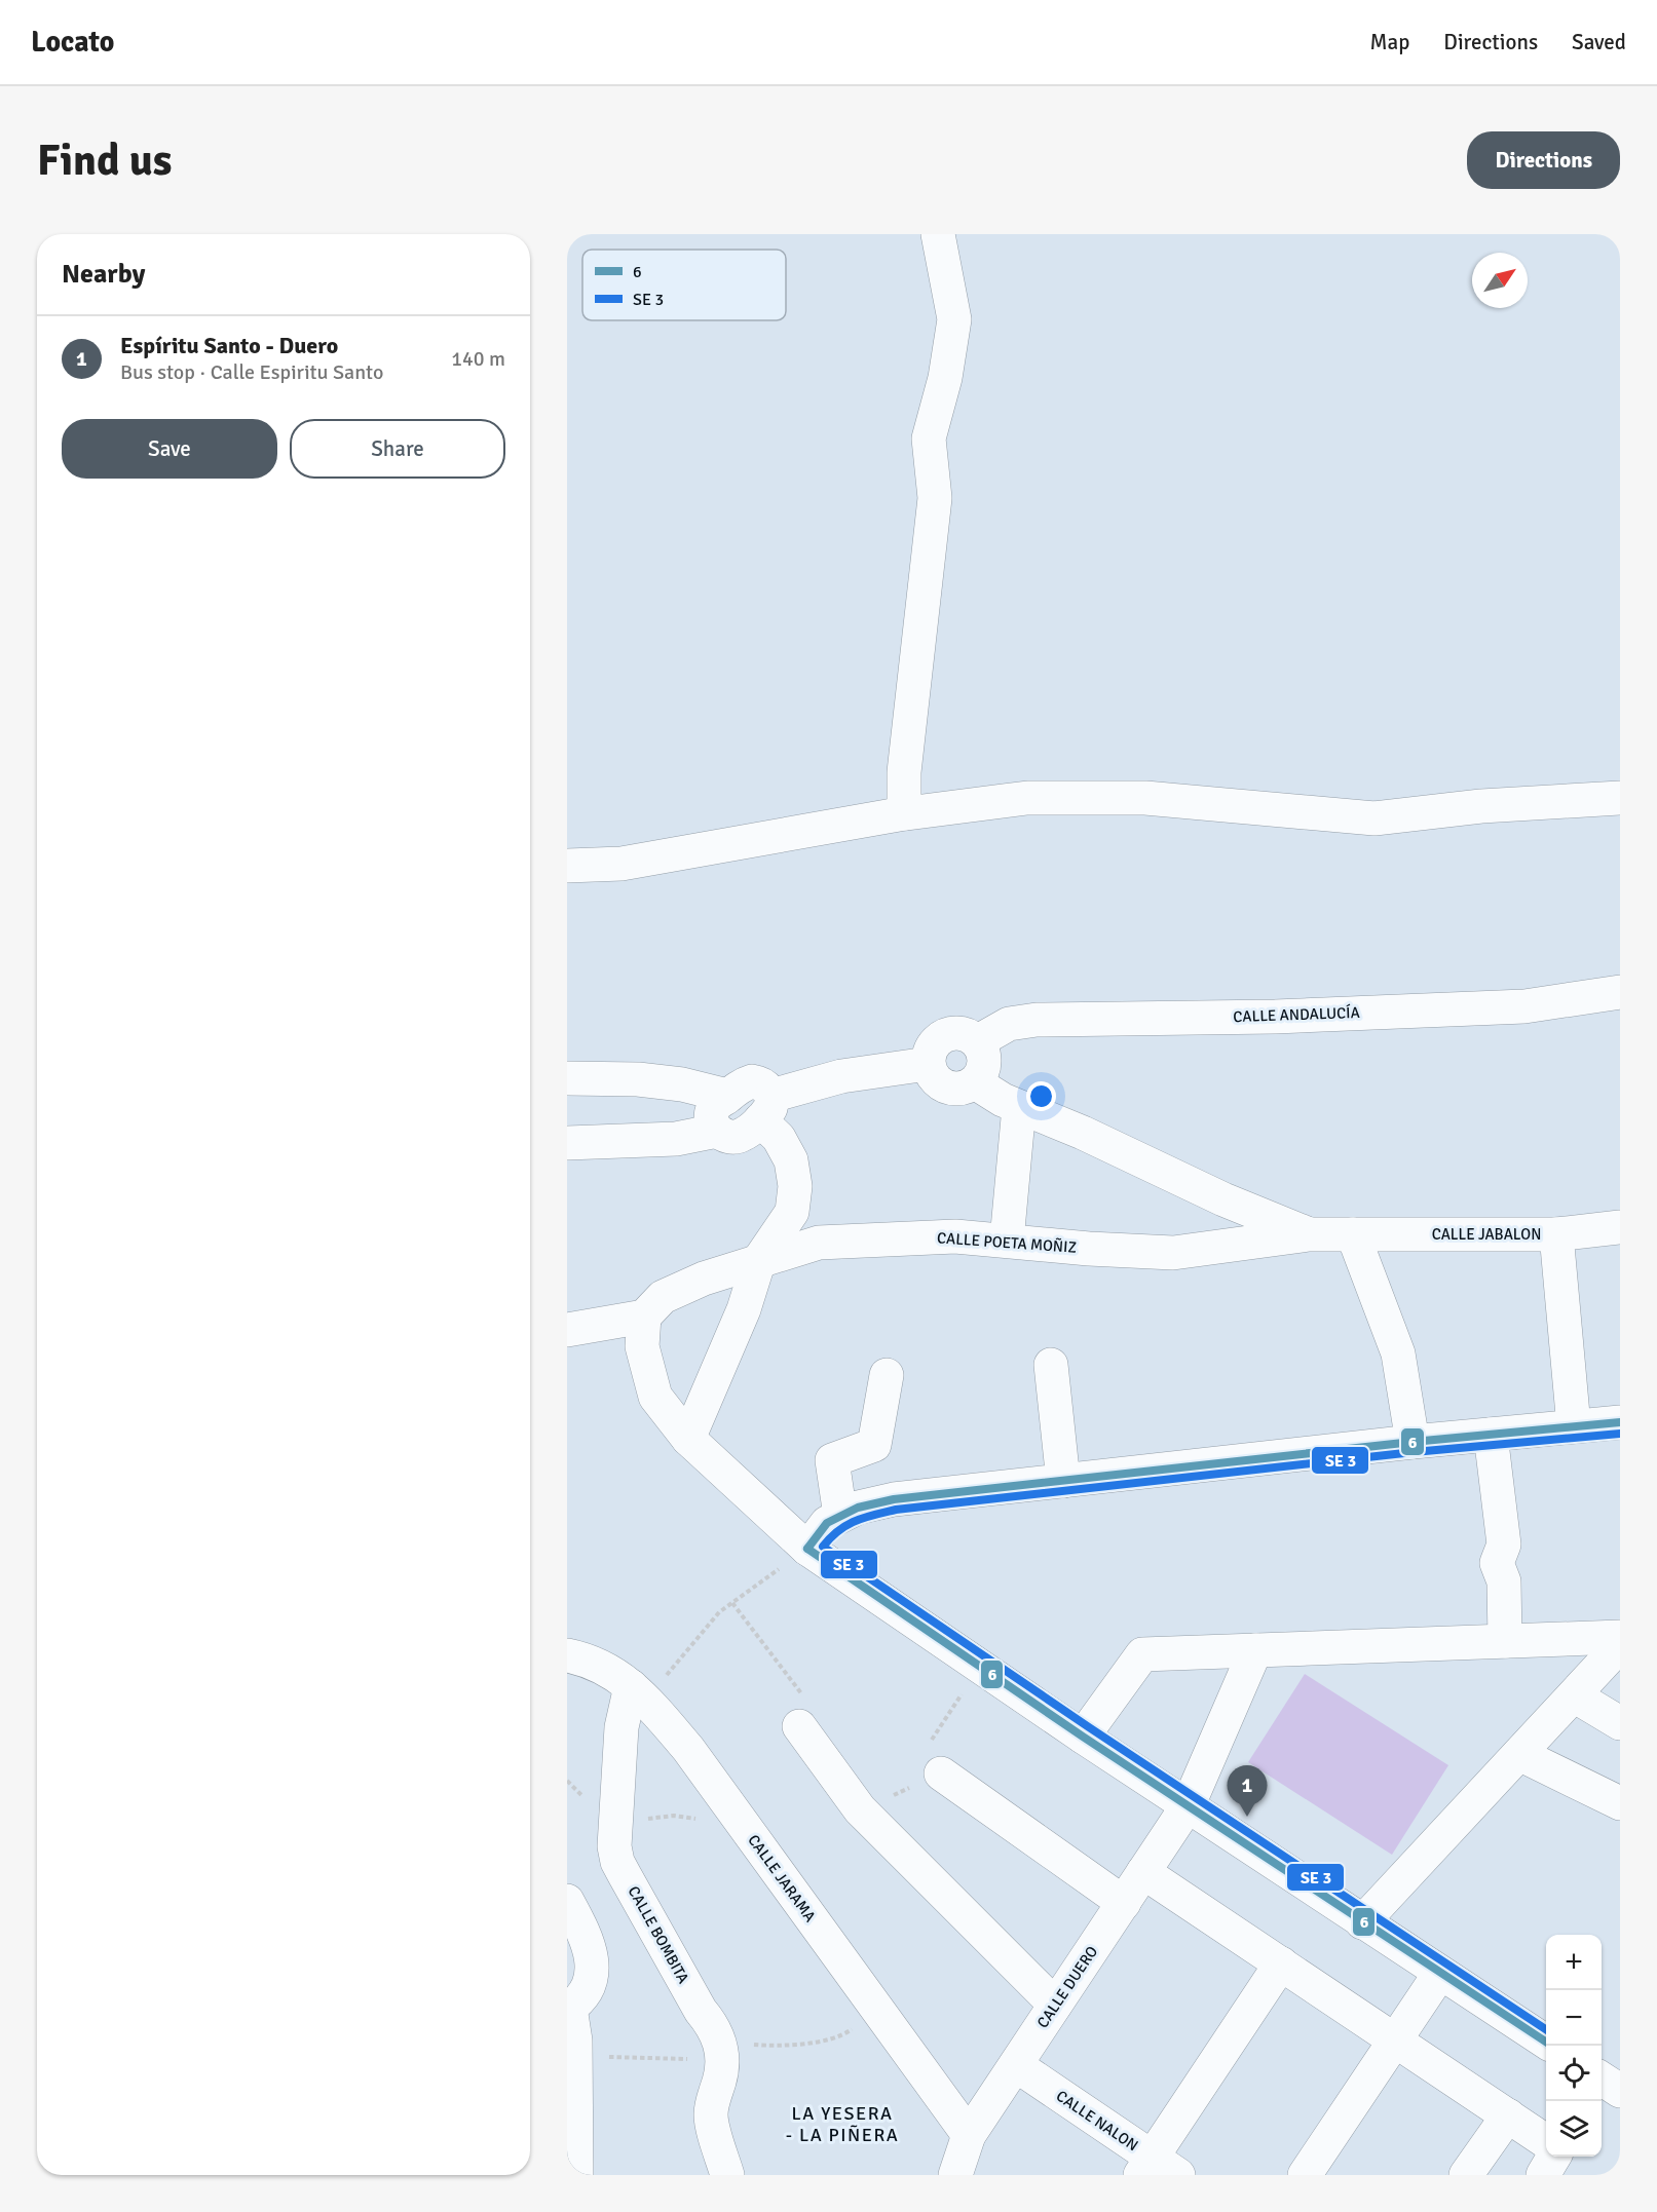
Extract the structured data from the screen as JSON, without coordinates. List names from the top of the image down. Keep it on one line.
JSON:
{"streets":{"street":["CALLE ANDALUCÍA","CALLE JABALON","CALLE POETA MOÑIZ","CALLE JARAMA","CALLE BOMBITA","CALLE DUERO","CALLE NALON"]},"crossings":[["CALLE JABALON","CALLE POETA MOÑIZ"],["CALLE JARAMA","CALLE BOMBITA"],["CALLE JARAMA","CALLE DUERO"],["CALLE DUERO","CALLE NALON"]],"districts":["LA YESERA - LA PIÑERA"],"lines":["transit line 6"],"legend":["6","SE 3"],"north":"top right","page":{"header":"Locato","nav":["Map","Directions","Saved"],"buttons":["Directions",["Save","Share"]],"title":"Find us","heading":"Nearby","list":[{"mark":"1","name":"Espíritu Santo - Duero","note":"Bus stop · Calle Espiritu Santo","value":"140 m"}],"pins":"1","map_buttons":["+","−"]}}
